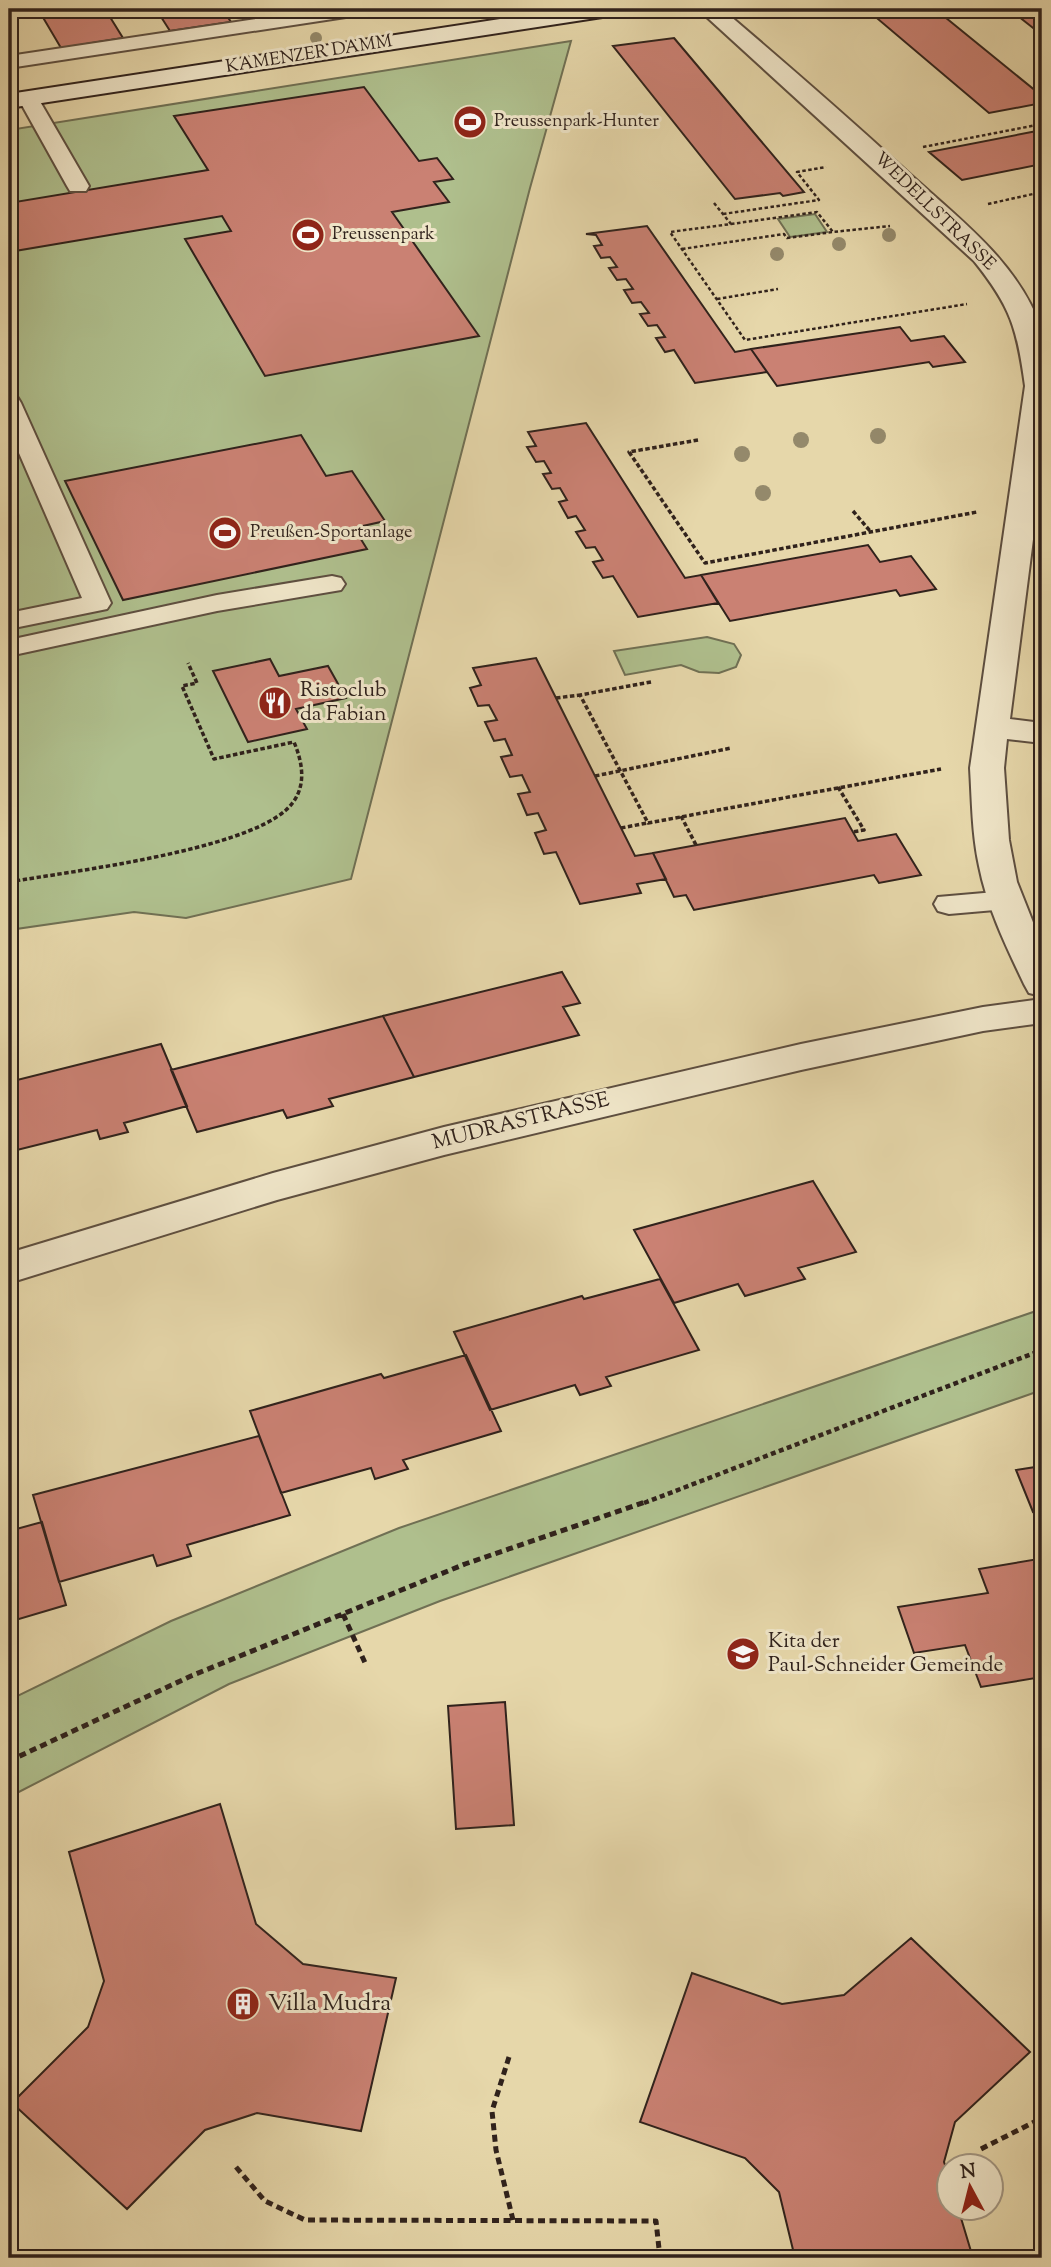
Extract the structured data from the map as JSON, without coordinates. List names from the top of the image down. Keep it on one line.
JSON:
{"streets":{"street":["KAMENZER DAMM","WEDELLSTRASSE","MUDRASTRASSE"]},"places":{"sports":["Preussenpark-Hunter","Preussenpark","Preußen-Sportanlage"],"restaurant":["Ristoclub da Fabian"],"school or university":["Kita der Paul-Schneider Gemeinde"],"building":["Villa Mudra"]},"north":"top"}
